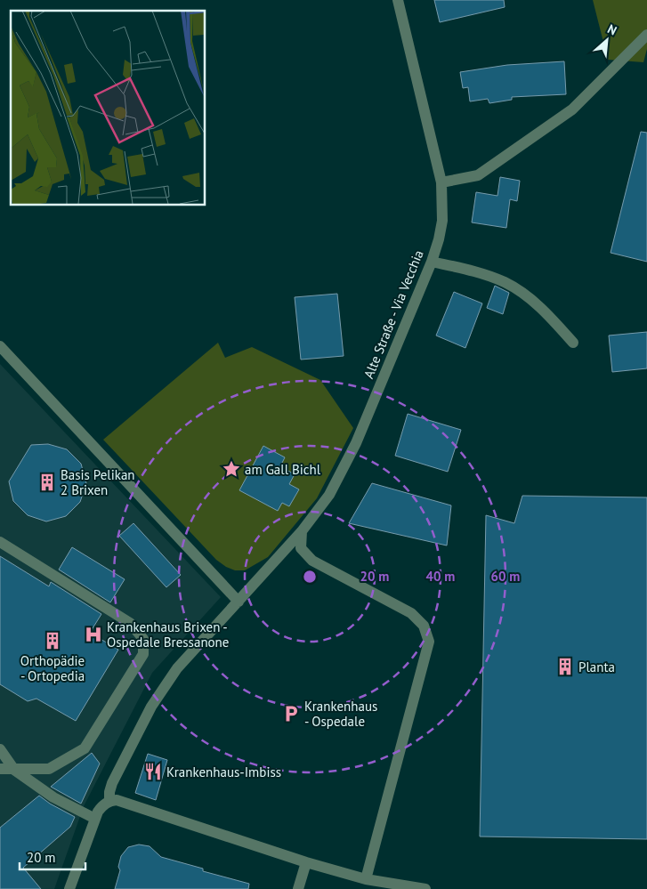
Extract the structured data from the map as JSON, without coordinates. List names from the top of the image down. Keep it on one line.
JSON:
{"streets":{"street":["Alte Straße - Via Vecchia"]},"places":{"place":["am Gall Bichl"],"building":["Basis Pelikan 2 Brixen","Orthopädie - Ortopedia","Planta"],"hospital":["Krankenhaus Brixen - Ospedale Bressanone"],"parking":["Krankenhaus - Ospedale"],"restaurant":["Krankenhaus-Imbiss"]},"scale_bar":"20 m","north":"top right","rings":["20 m","40 m","60 m"]}
